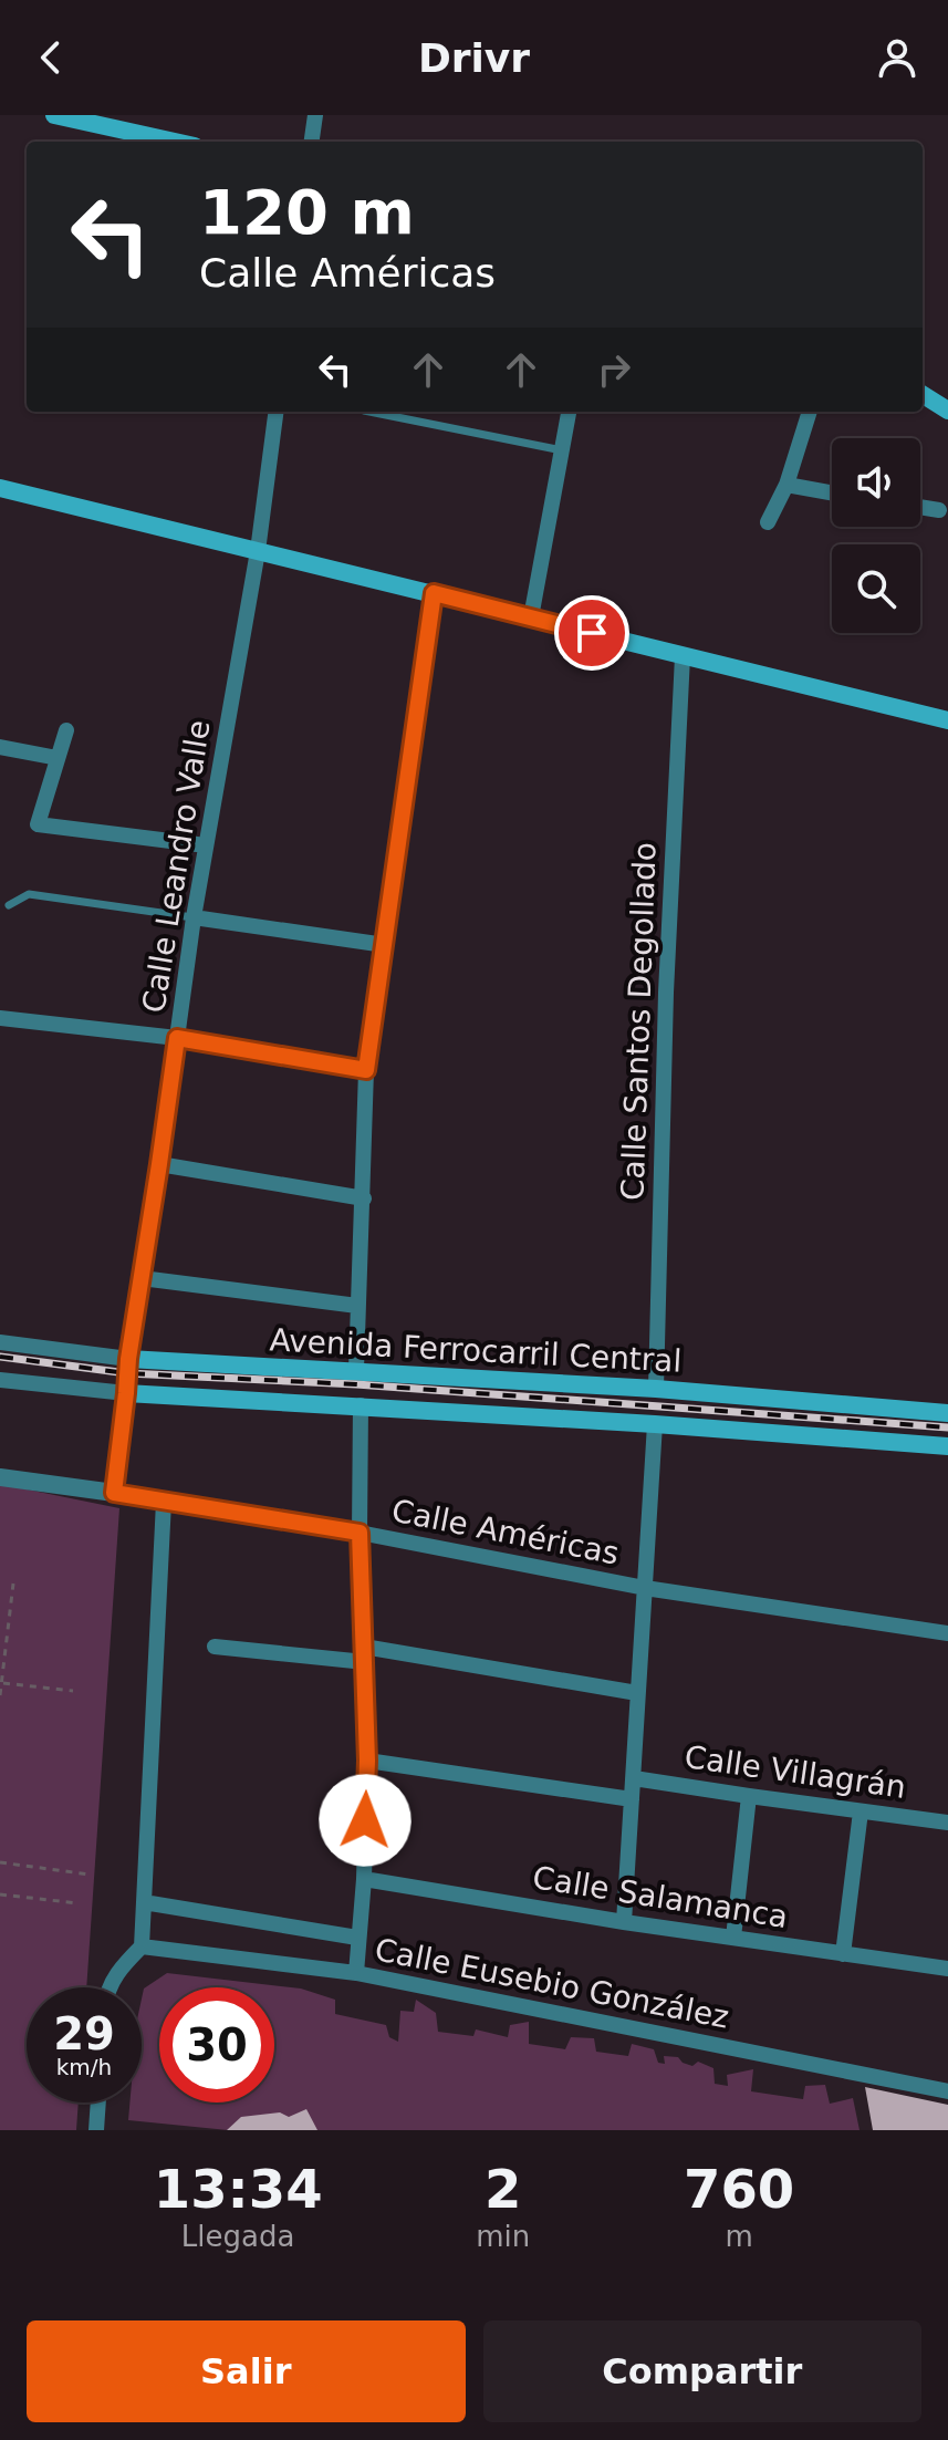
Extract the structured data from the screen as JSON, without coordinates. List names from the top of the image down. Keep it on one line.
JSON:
{"streets":{"main road":["Avenida Ferrocarril Central"],"street":["Calle Leandro Valle","Calle Santos Degollado","Calle Américas","Calle Villagrán","Calle Salamanca","Calle Eusebio González"]},"crossings":[["Calle Leandro Valle","Avenida Ferrocarril Central"],["Calle Leandro Valle","Calle Américas"],["Calle Santos Degollado","Avenida Ferrocarril Central"]],"page":{"header":"Drivr","turn":["120 m","Calle Américas"],"speed":"29 km/h","limit":"30","eta":["13:34","Llegada","2","min","760","m"],"buttons":["Salir","Compartir"]}}
